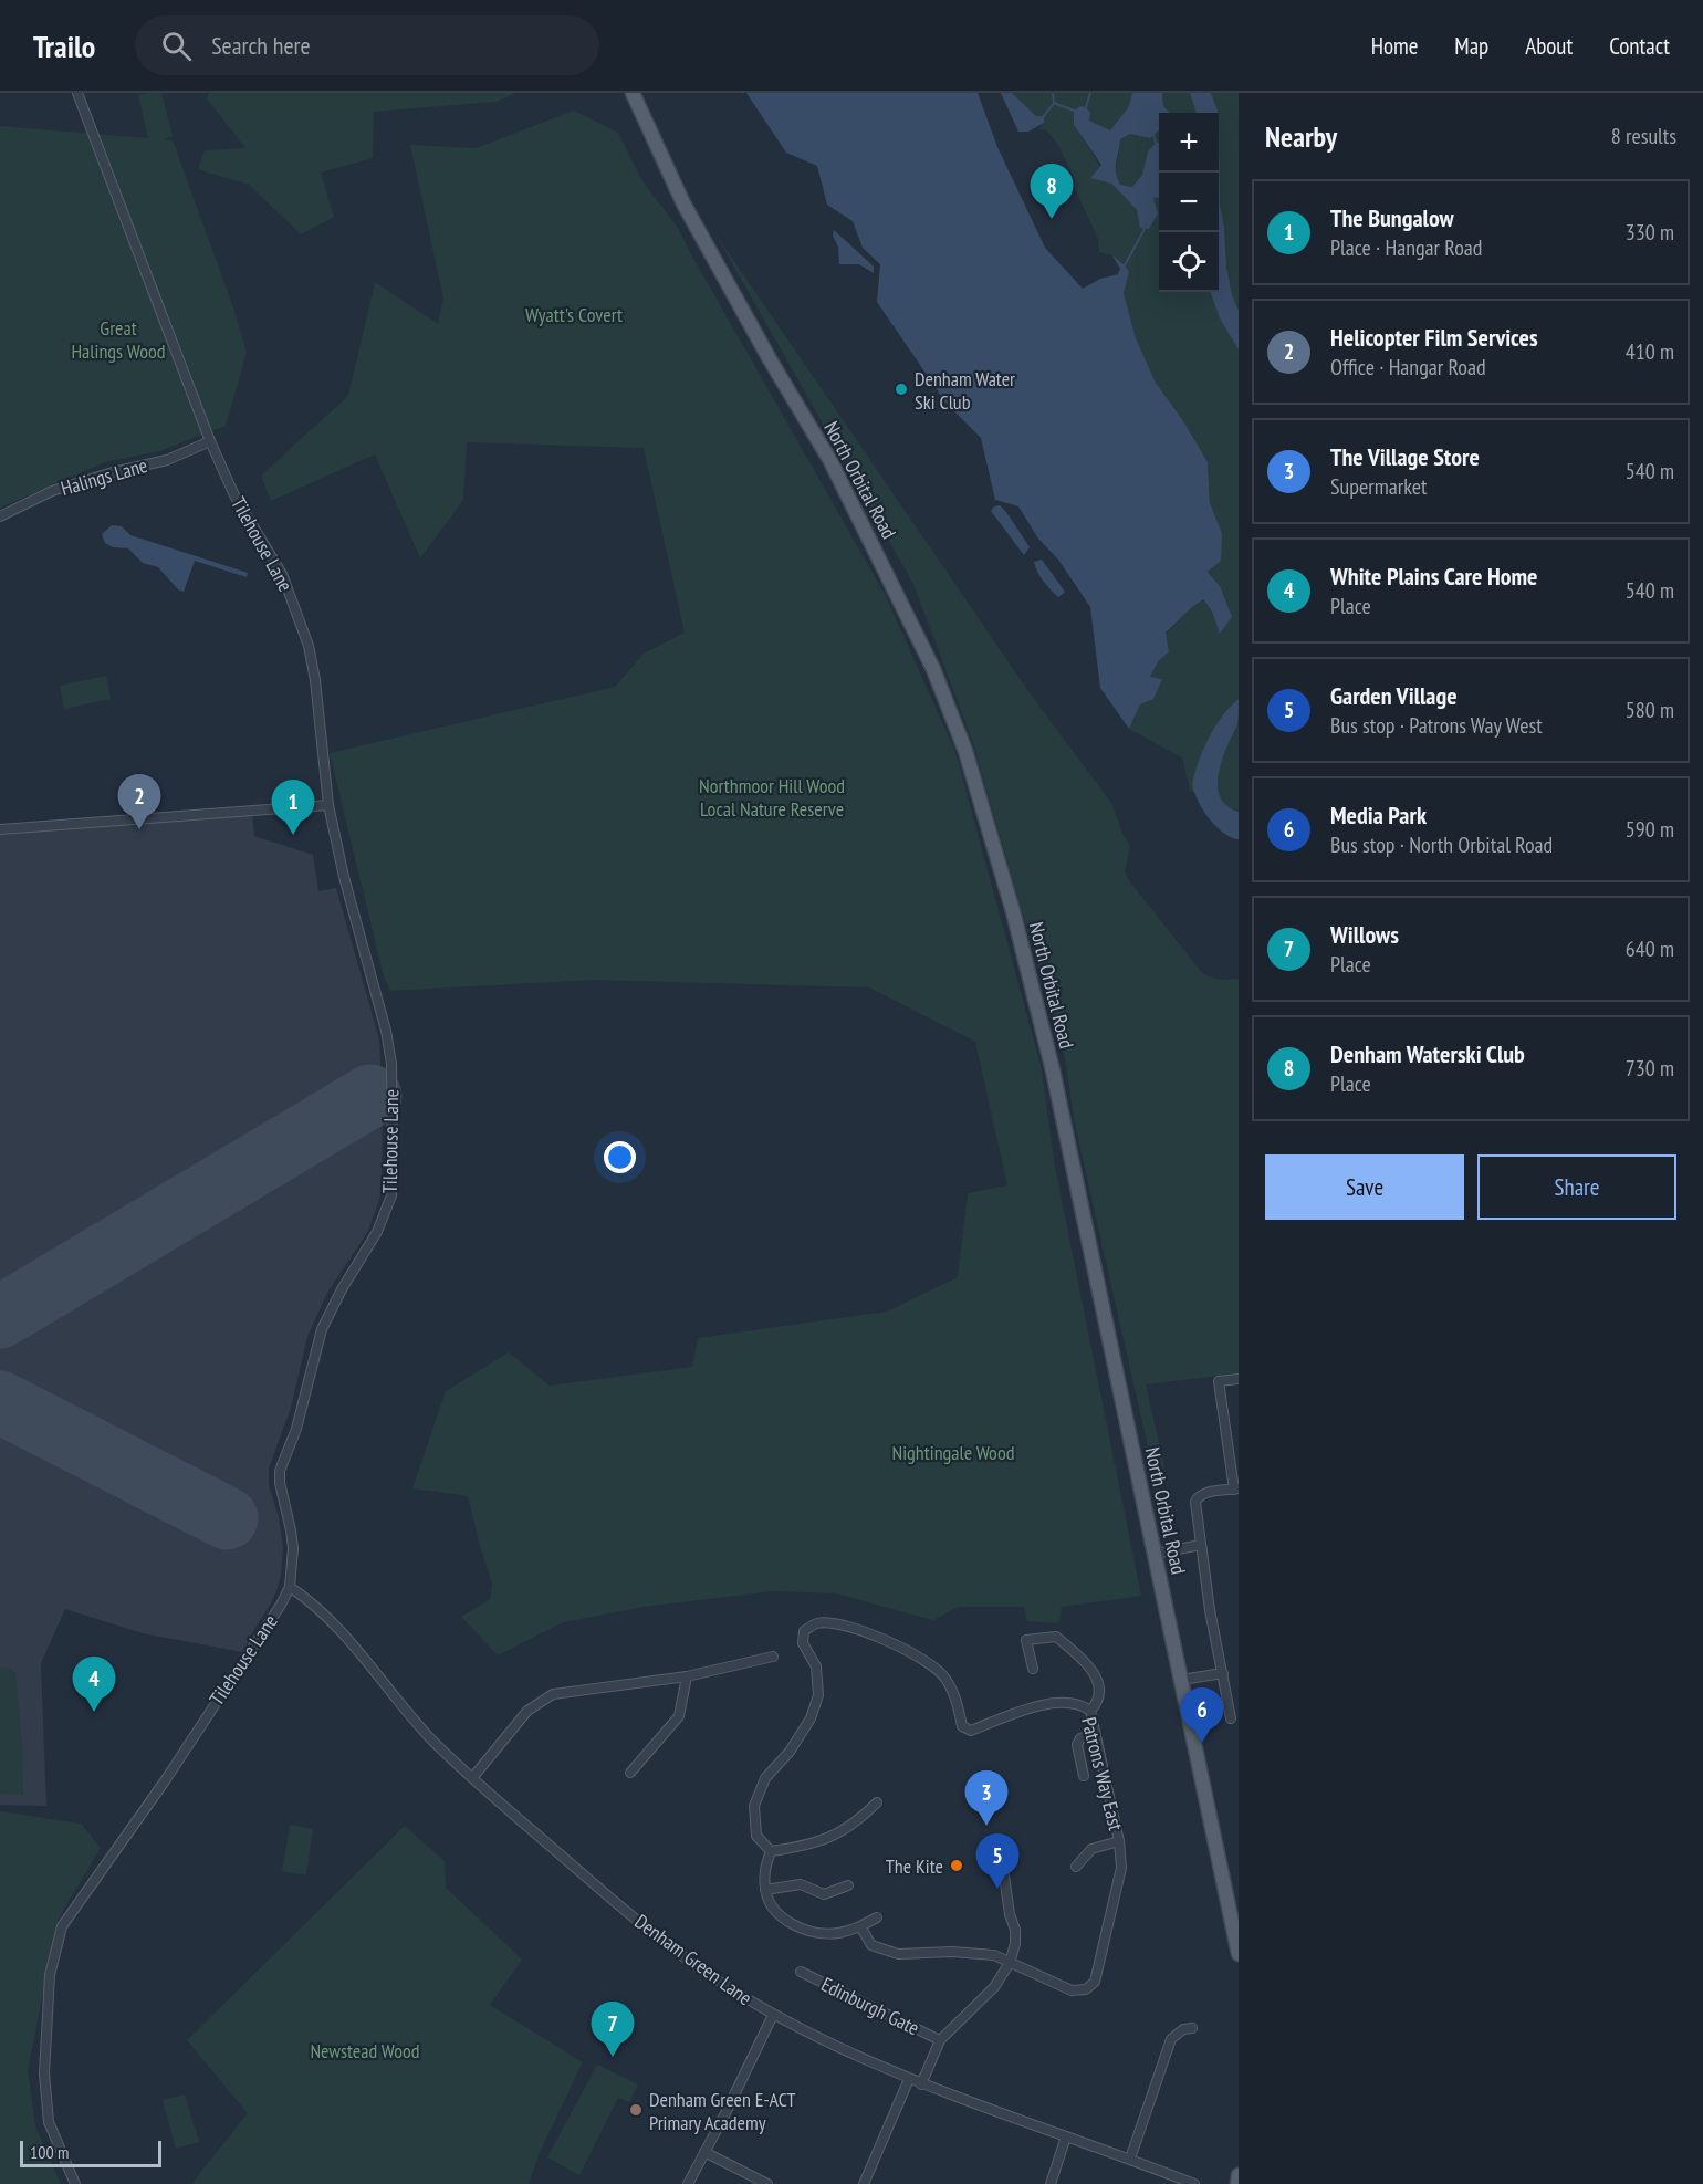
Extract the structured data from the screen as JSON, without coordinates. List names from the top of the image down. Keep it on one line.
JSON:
{"streets":{"main road":["North Orbital Road"],"street":["Halings Lane","Tilehouse Lane","Patrons Way East","Denham Green Lane","Edinburgh Gate"]},"crossings":[["Halings Lane","Tilehouse Lane"],["Tilehouse Lane","Denham Green Lane"]],"parks":["Wyatt's Covert","Great Halings Wood","Northmoor Hill Wood Local Nature Reserve","Nightingale Wood","Newstead Wood"],"places":["Denham Water Ski Club","The Kite","Denham Green E-ACT Primary Academy"],"scale_bar":"100 m","page":{"header":"Trailo","search":"Search here","nav":["Home","Map","About","Contact"],"heading":["Nearby","8 results"],"map_buttons":["+","−"],"pins":["8","2","1","4","6","3","5","7"],"list":[{"mark":"1","name":"The Bungalow","note":"Place · Hangar Road","value":"330 m"},{"mark":"2","name":"Helicopter Film Services","note":"Office · Hangar Road","value":"410 m"},{"mark":"3","name":"The Village Store","note":"Supermarket","value":"540 m"},{"mark":"4","name":"White Plains Care Home","note":"Place","value":"540 m"},{"mark":"5","name":"Garden Village","note":"Bus stop · Patrons Way West","value":"580 m"},{"mark":"6","name":"Media Park","note":"Bus stop · North Orbital Road","value":"590 m"},{"mark":"7","name":"Willows","note":"Place","value":"640 m"},{"mark":"8","name":"Denham Waterski Club","note":"Place","value":"730 m"}],"buttons":["Save","Share"],"scale":"100 m"}}
